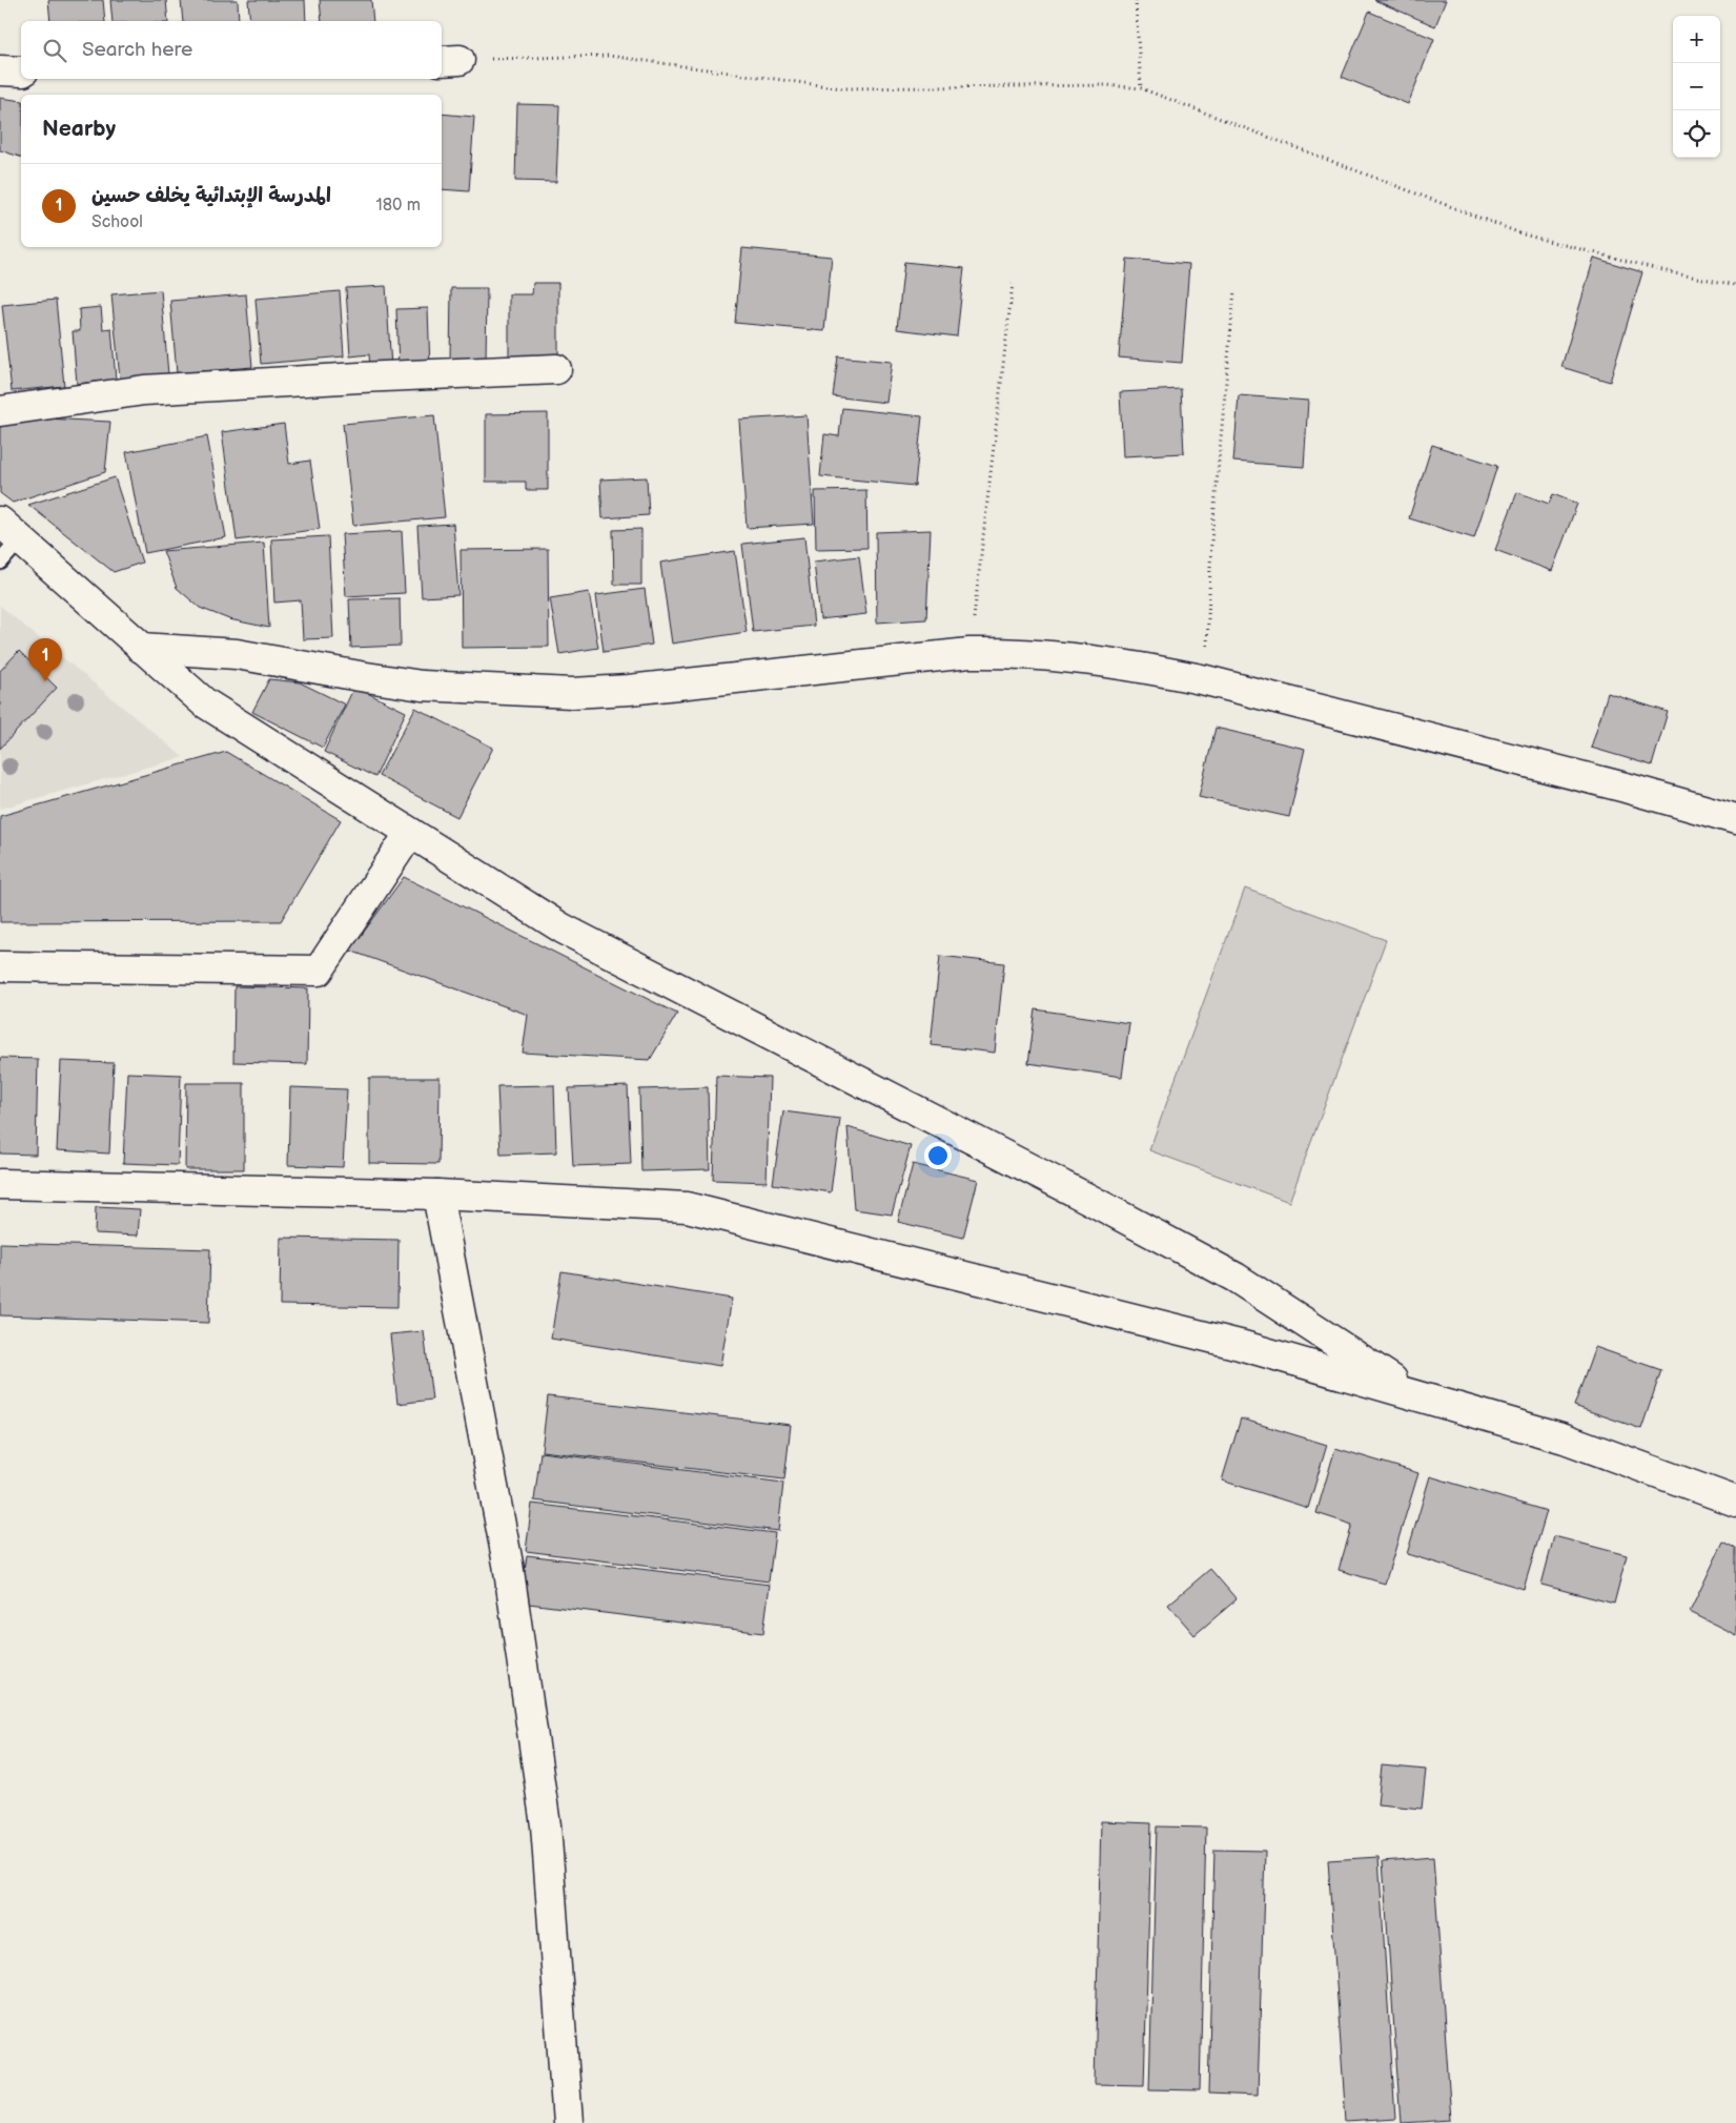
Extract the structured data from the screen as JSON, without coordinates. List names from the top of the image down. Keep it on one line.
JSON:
{"page":{"map_buttons":["+","−"],"search":"Search here","heading":"Nearby","list":[{"mark":"1","name":"المدرسة الإبتدائية يخلف حسين","note":"School","value":"180 m"}],"pins":"1"}}
